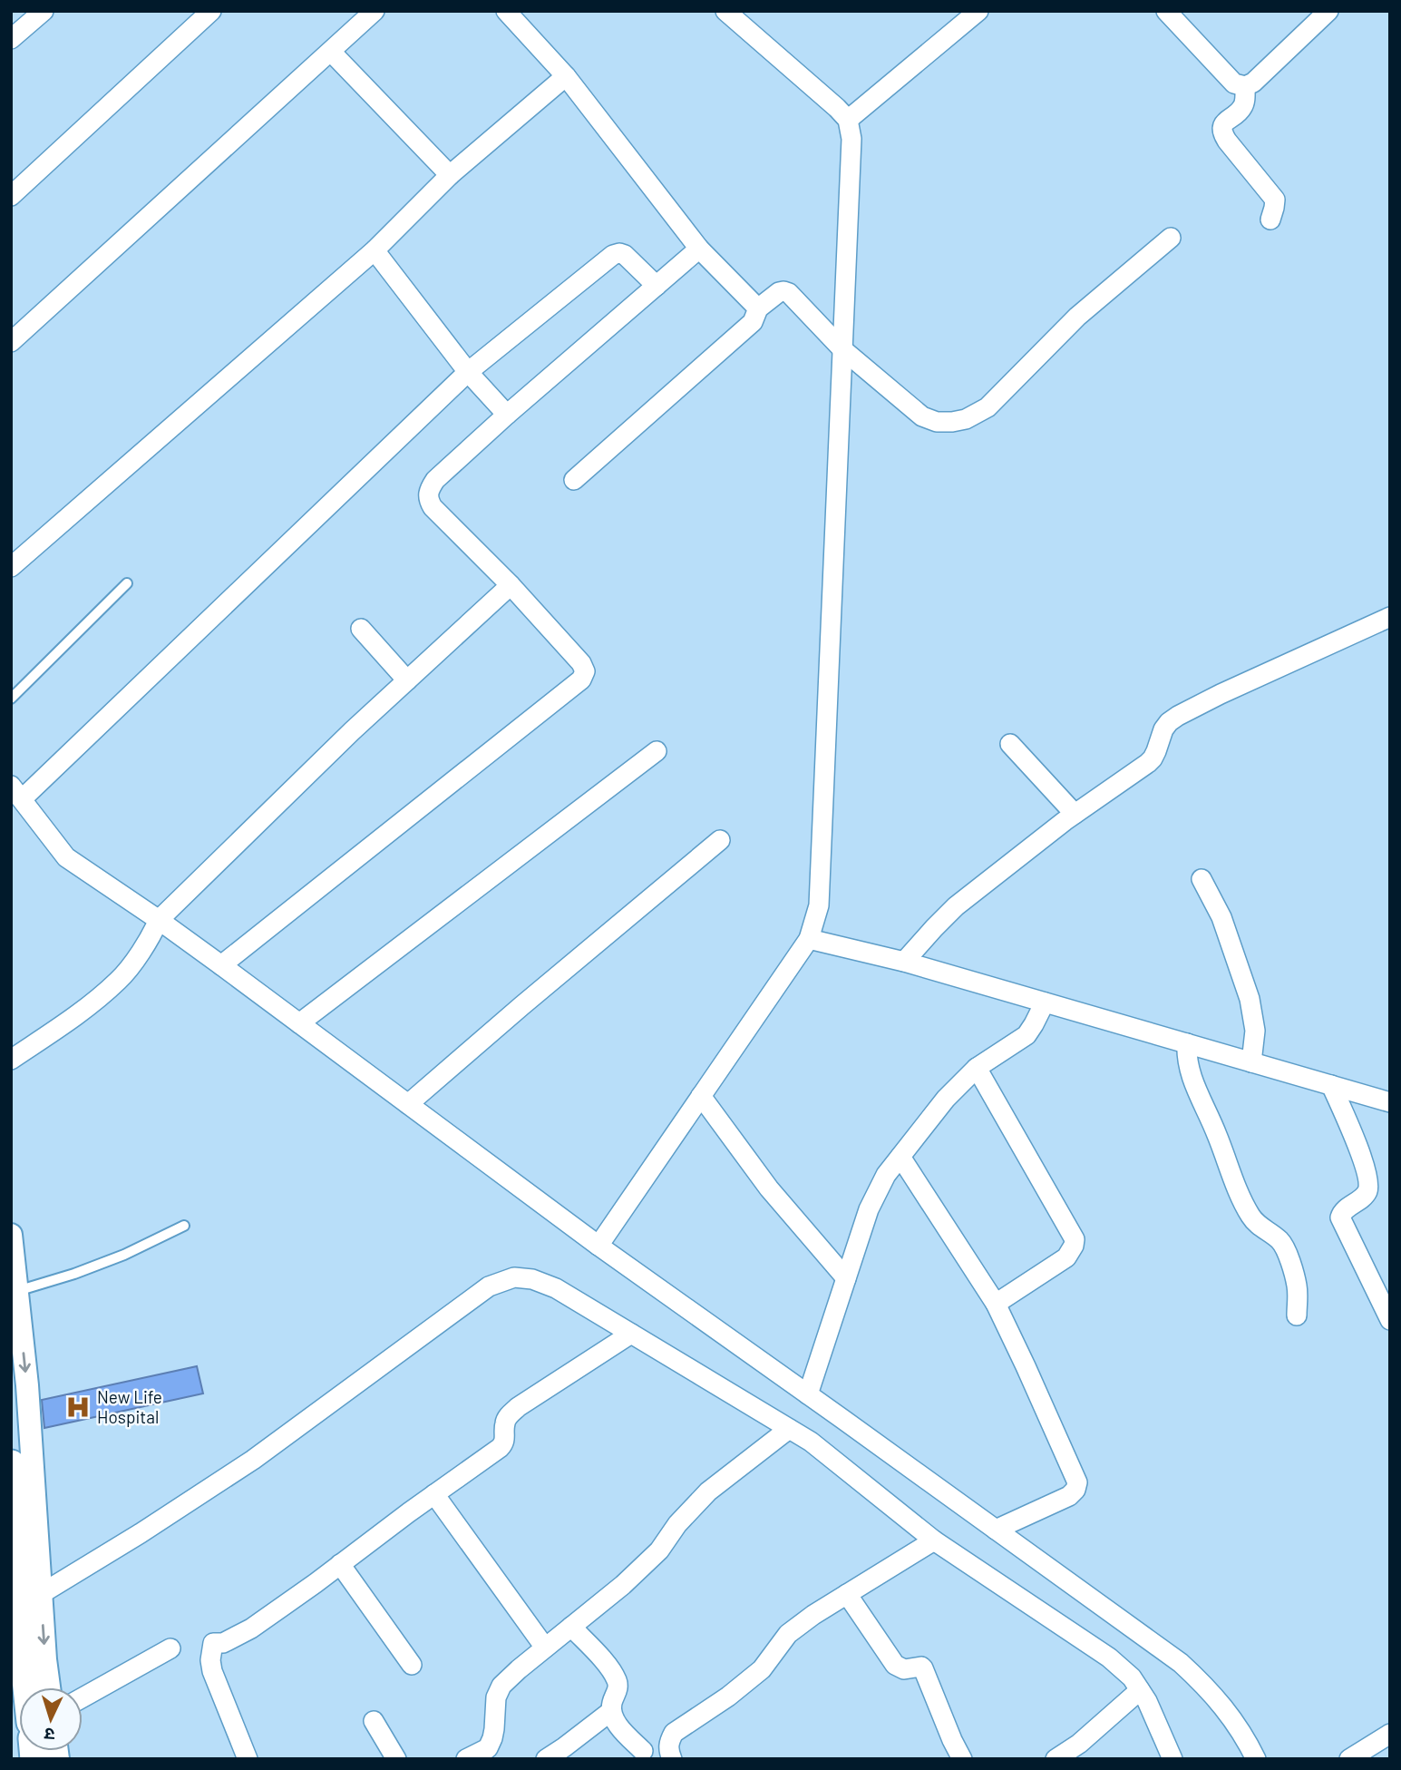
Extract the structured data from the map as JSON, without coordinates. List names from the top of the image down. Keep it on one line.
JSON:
{"places":{"hospital":["New Life Hospital"]},"north":"bottom"}
